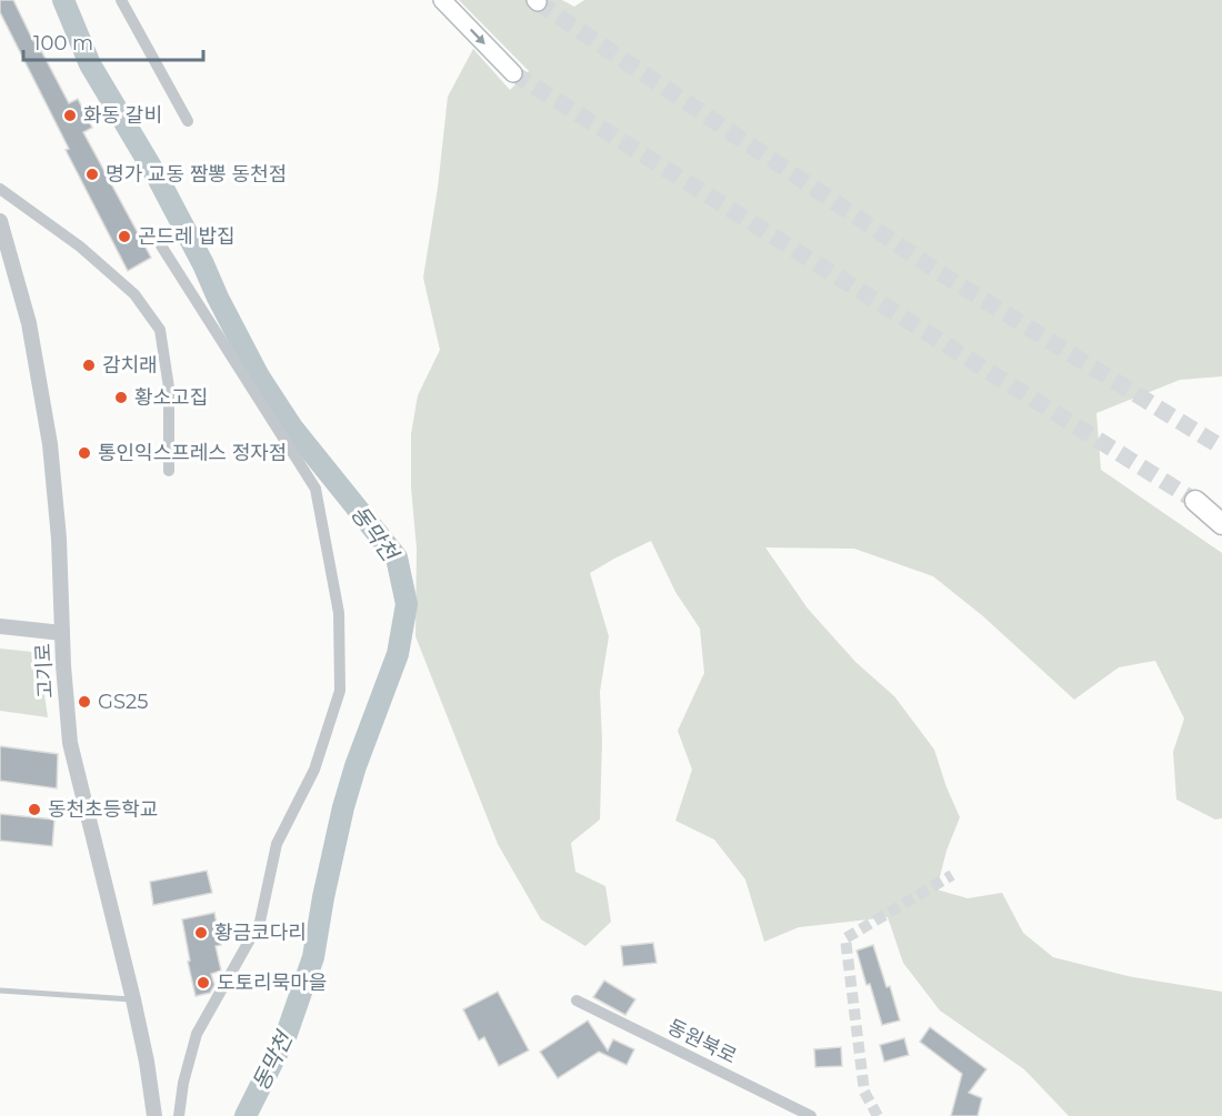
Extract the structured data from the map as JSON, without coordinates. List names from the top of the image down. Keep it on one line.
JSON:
{"streets":{"street":["고기로","동원북로"]},"water":["동막천"],"places":["화동 갈비","명가 교동 짬뽕 동천점","곤드레 밥집","감치래","황소고집","통인익스프레스 정자점","GS25","동천초등학교","황금코다리","도토리묵마을"],"scale_bar":"100 m"}
